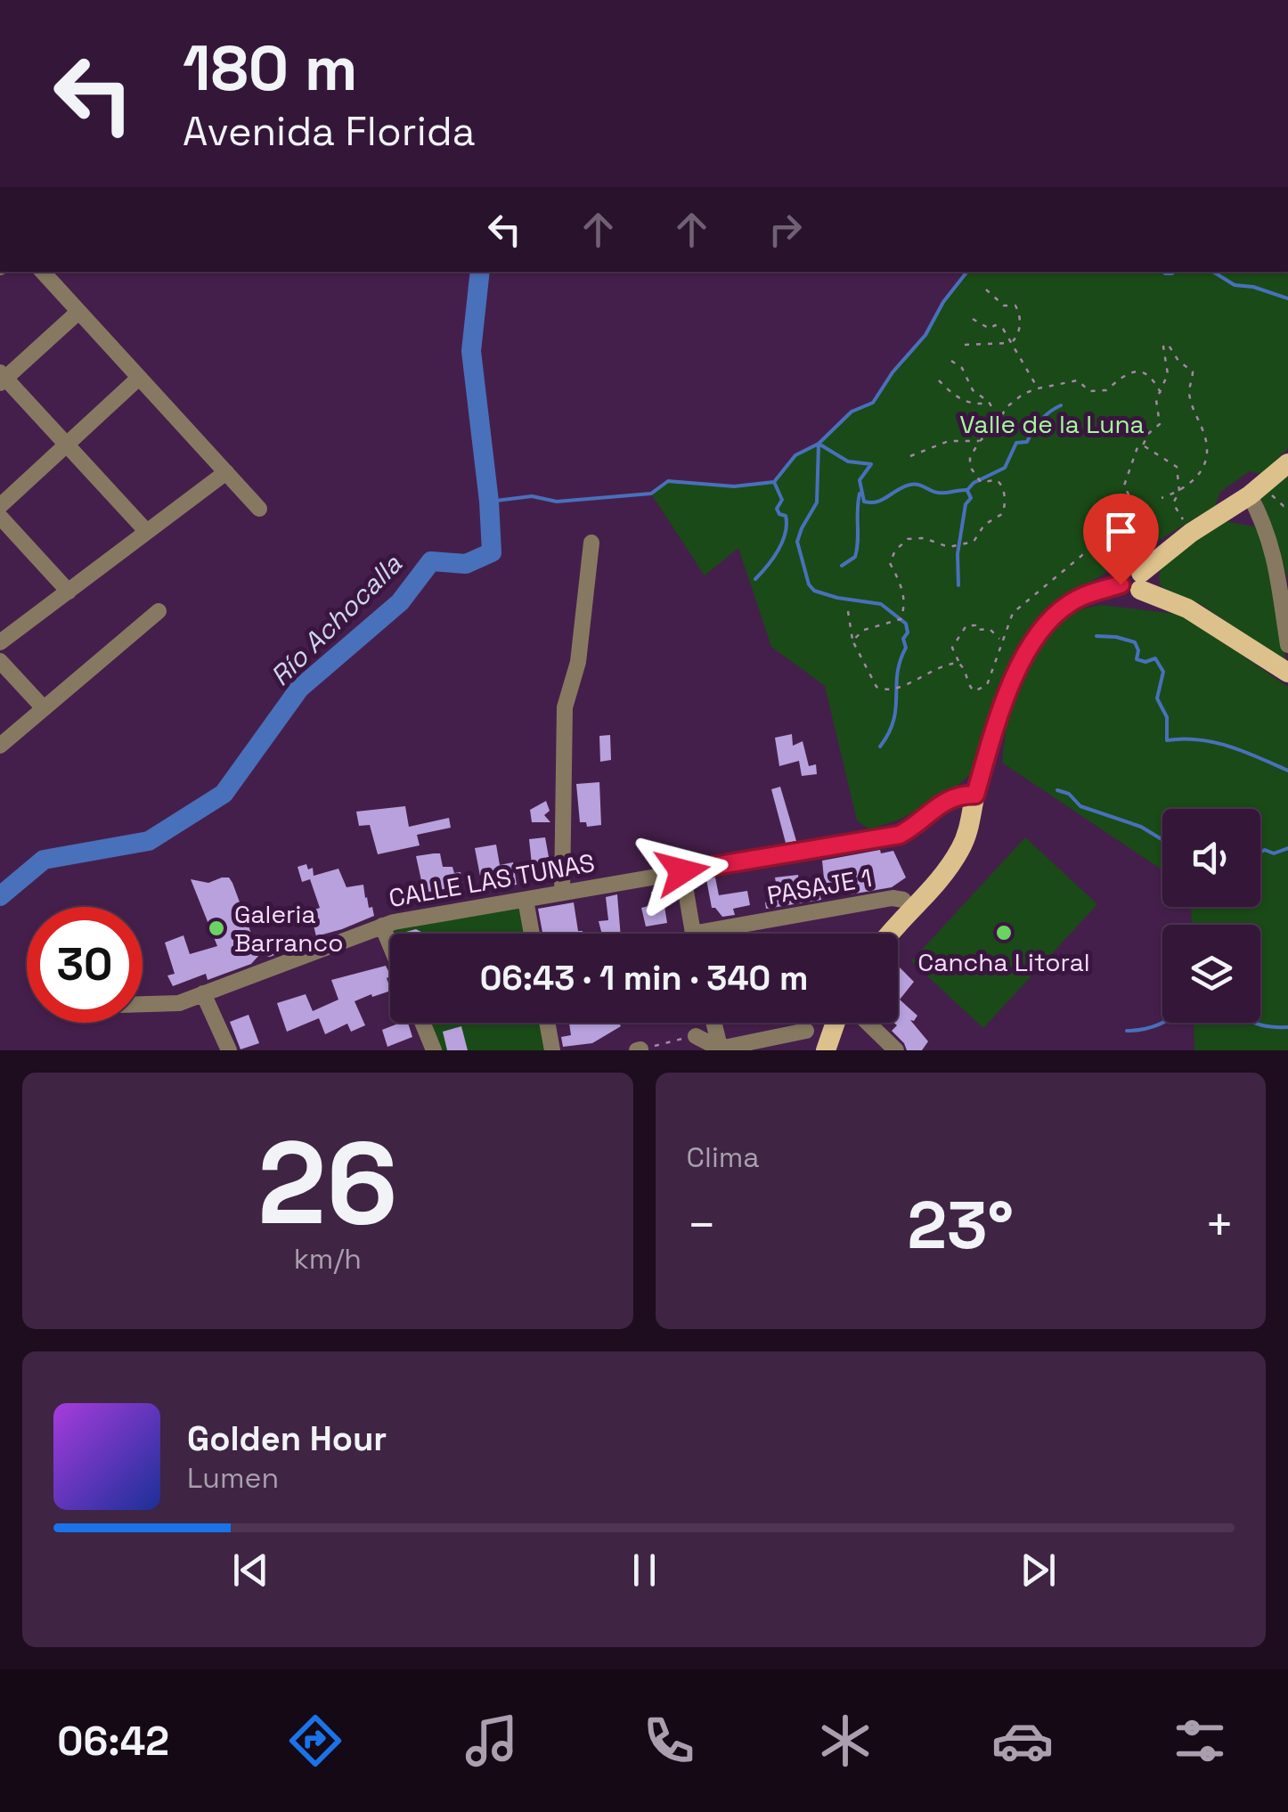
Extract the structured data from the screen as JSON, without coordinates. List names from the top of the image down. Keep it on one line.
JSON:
{"streets":{"street":["CALLE LAS TUNAS","PASAJE 1"]},"water":["Río Achocalla"],"parks":["Valle de la Luna"],"places":["Galeria Barranco","Cancha Litoral"],"page":{"turn":["180 m","Avenida Florida"],"limit":"30","trip":"06:43 · 1 min · 340 m","tile":[["26","km/h"],"Clima"],"heat":["−","23°","+"],"song":["Golden Hour","Lumen"],"tabs":"06:42"}}
